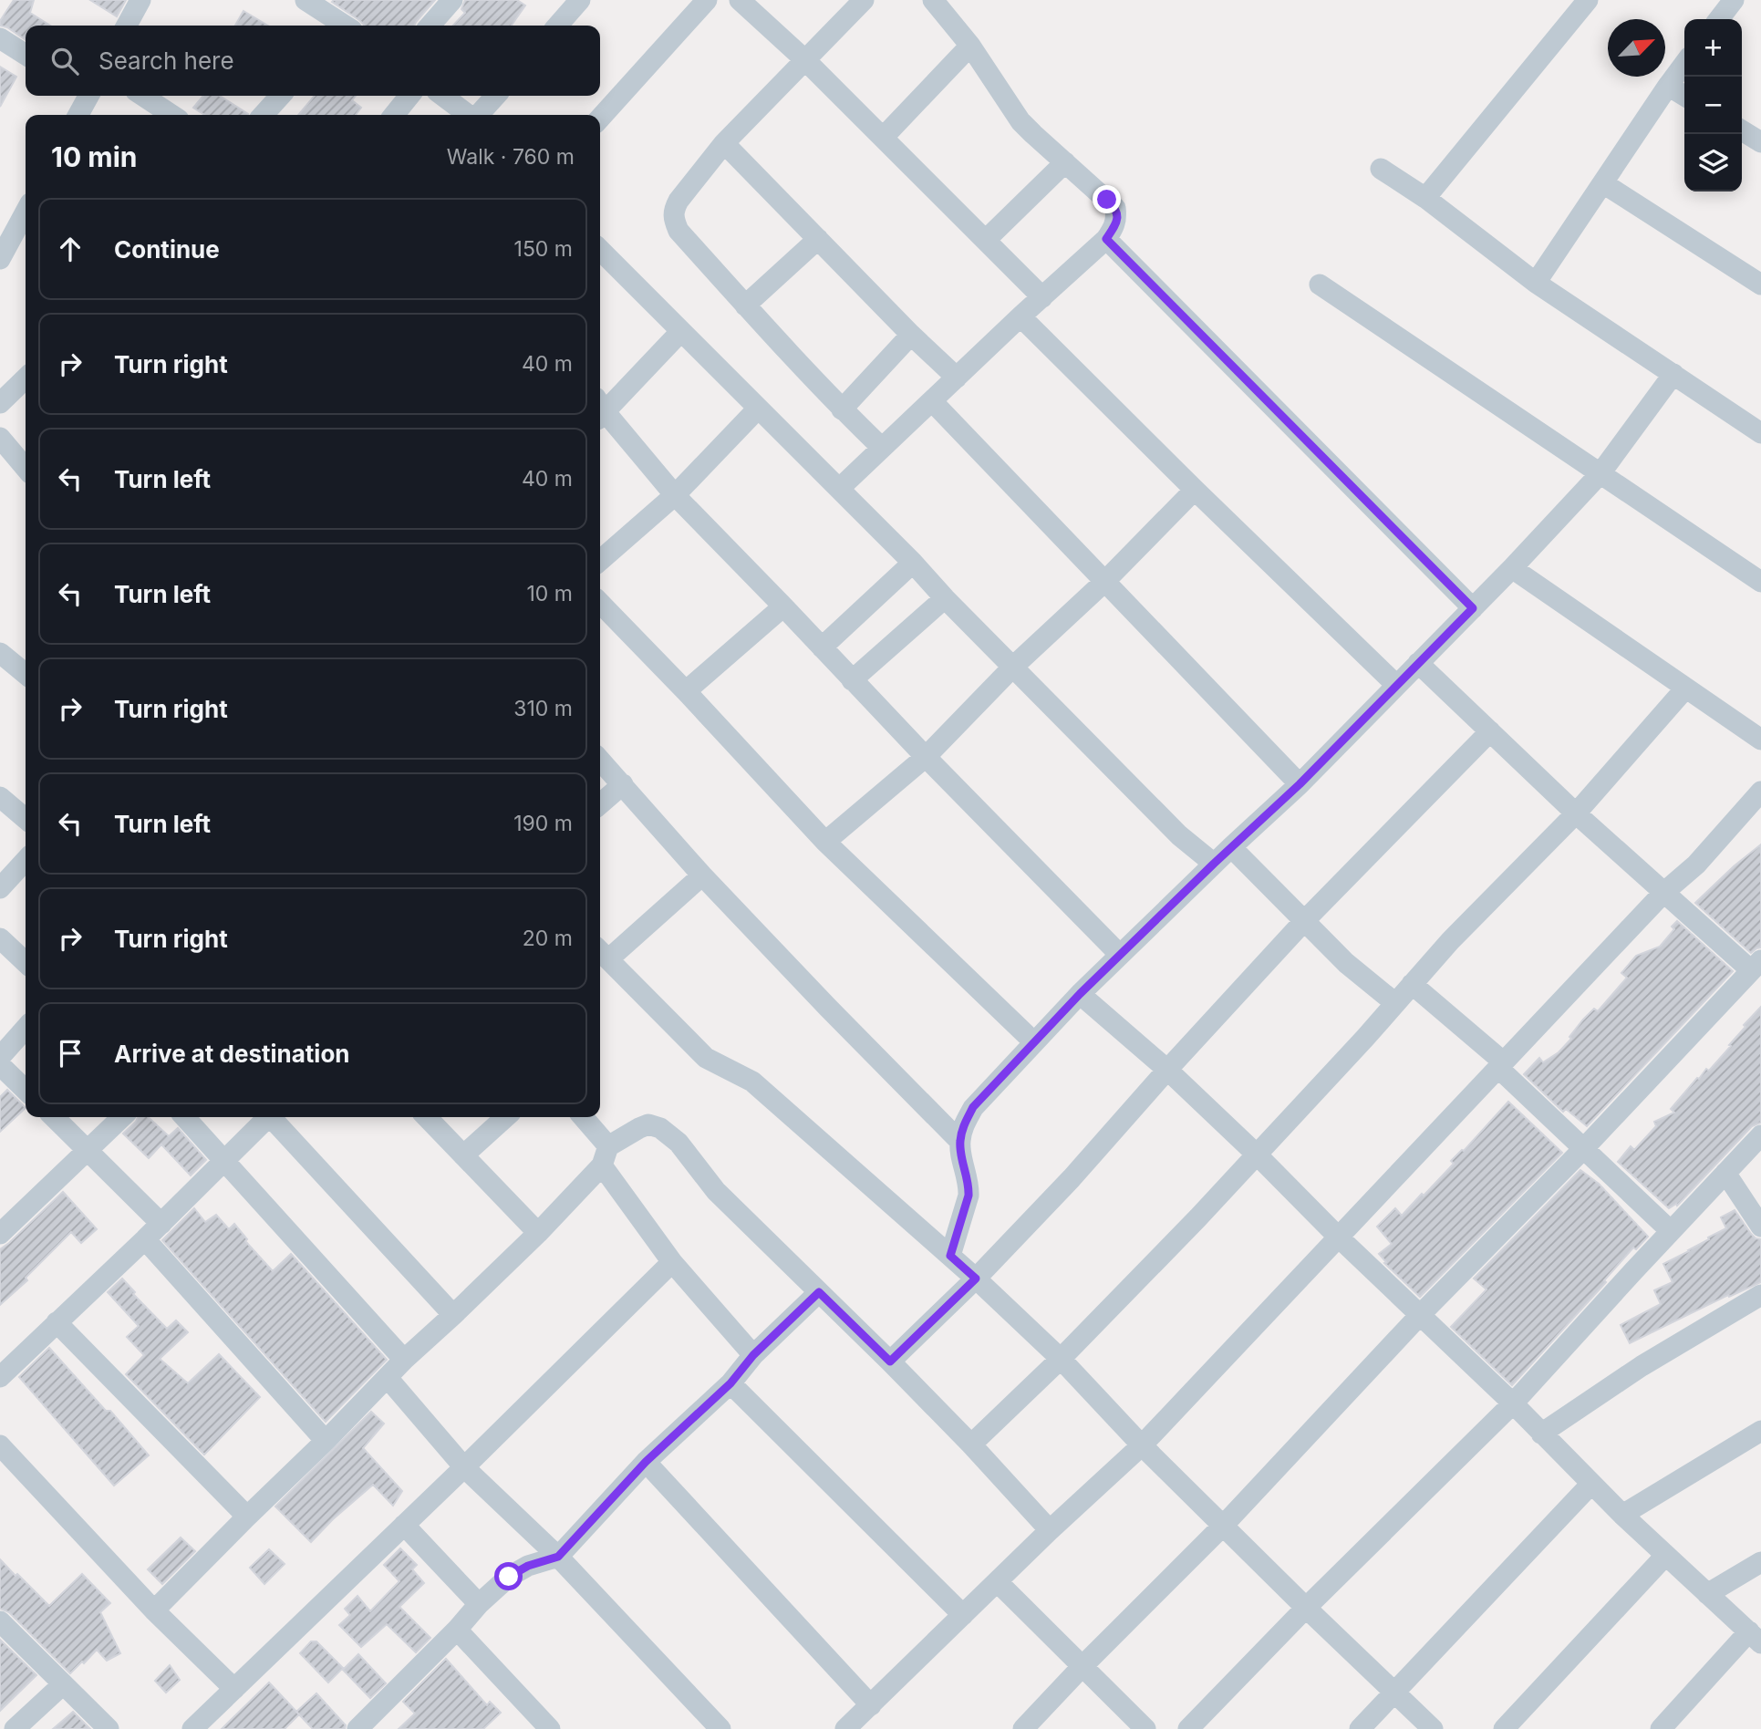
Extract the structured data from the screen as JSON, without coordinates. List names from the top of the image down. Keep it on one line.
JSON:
{"north":"top right","page":{"map_buttons":["+","−"],"search":"Search here","heading":["10 min","Walk · 760 m"],"list":[["Continue","150 m"],["Turn right","40 m"],["Turn left","40 m"],["Turn left","10 m"],["Turn right","310 m"],["Turn left","190 m"],["Turn right","20 m"],"Arrive at destination"]}}
